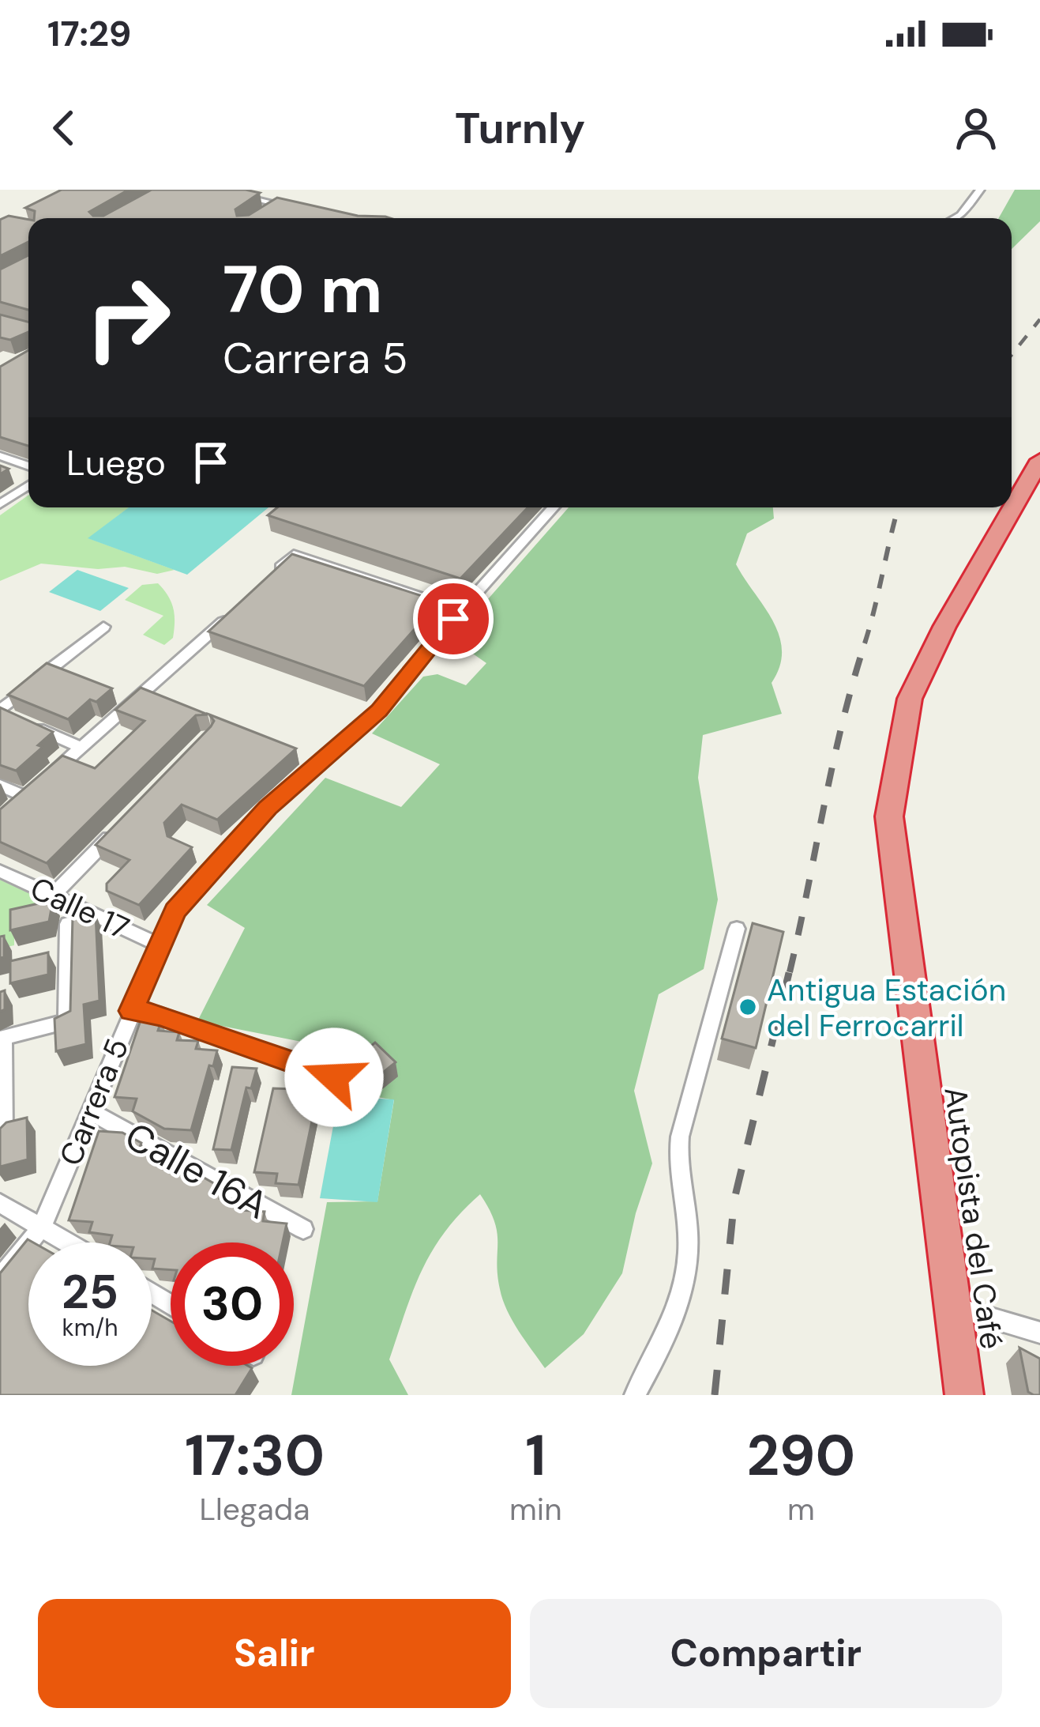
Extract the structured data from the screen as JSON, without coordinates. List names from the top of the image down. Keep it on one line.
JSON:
{"streets":{"highway":["Autopista del Café"],"street":["Calle 17","Carrera 5","Calle 16A"]},"crossings":[["Calle 17","Carrera 5"],["Carrera 5","Calle 16A"]],"places":["Antigua Estación del Ferrocarril"],"page":{"status":"17:29","header":"Turnly","turn":["70 m","Carrera 5"],"then":"Luego","speed":"25 km/h","limit":"30","eta":["17:30","Llegada","1","min","290","m"],"buttons":["Salir","Compartir"]}}
